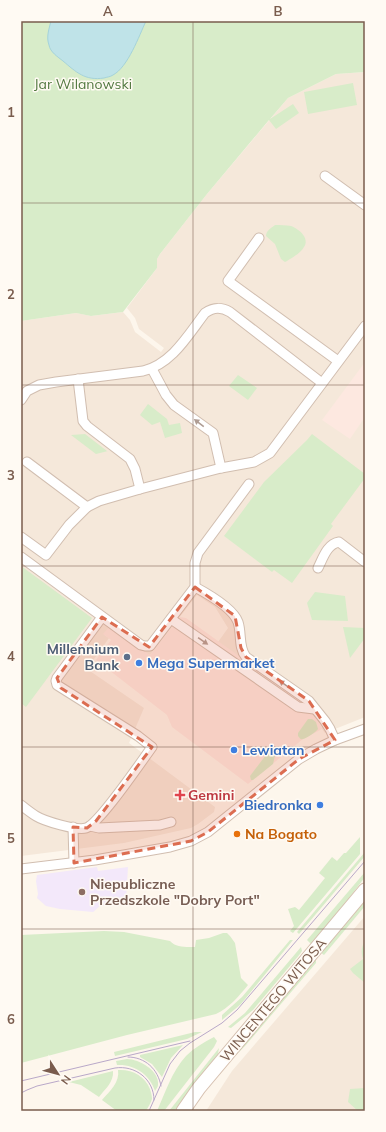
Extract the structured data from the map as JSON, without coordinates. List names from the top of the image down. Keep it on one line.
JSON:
{"streets":{"street":["WINCENTEGO WITOSA"]},"parks":["Jar Wilanowski"],"places":{"other":["Millennium Bank","Mega Supermarket","Lewiatan","Biedronka","Na Bogato","Niepubliczne Przedszkole \"Dobry Port\""],"health":["Gemini"]},"north":"bottom right","grid":{"columns":["A","B"],"rows":["1","2","3","4","5","6"]}}
